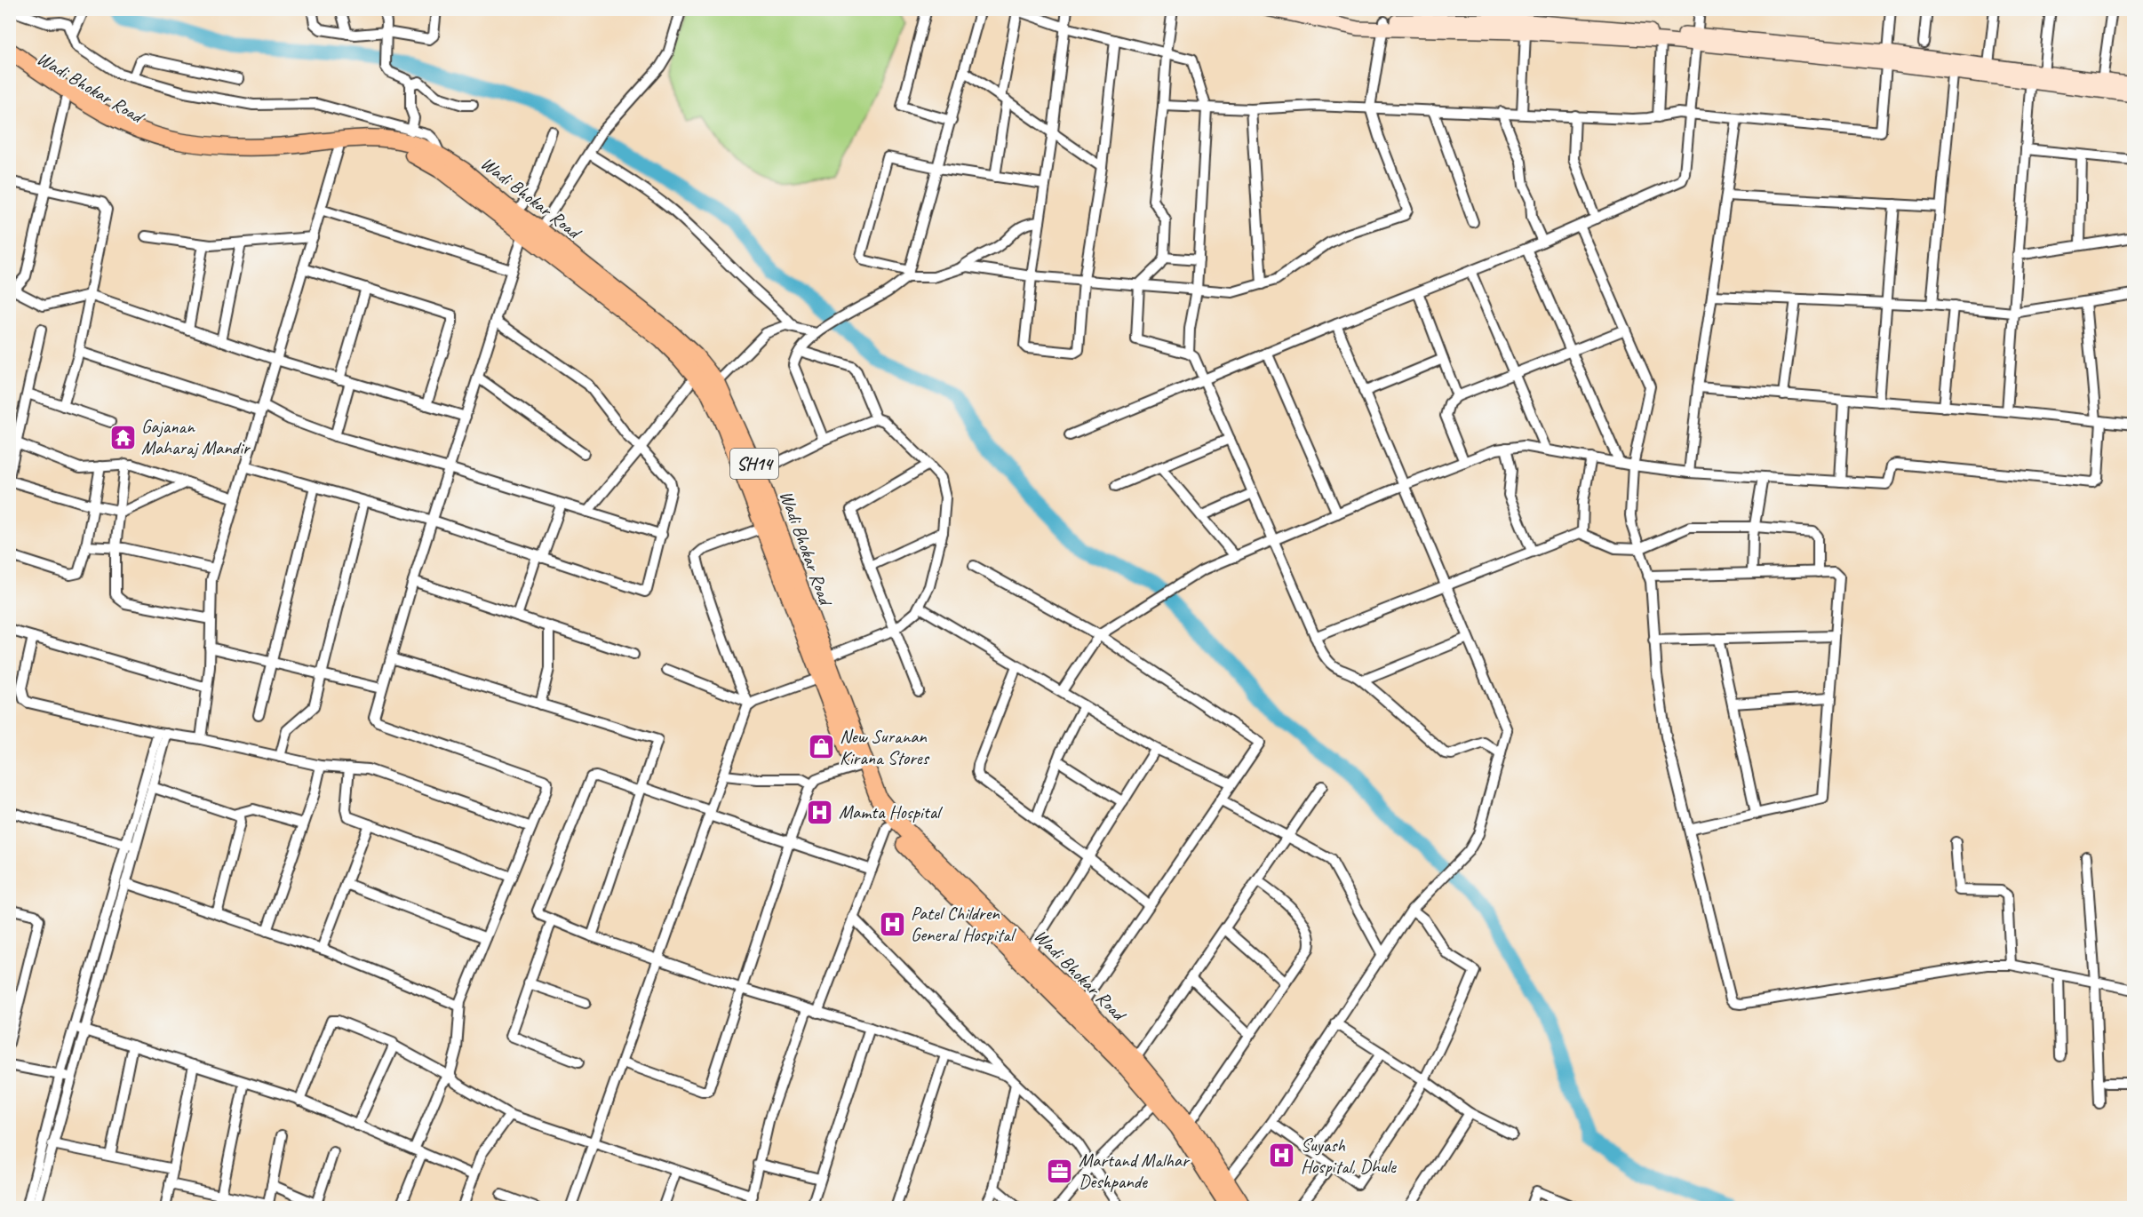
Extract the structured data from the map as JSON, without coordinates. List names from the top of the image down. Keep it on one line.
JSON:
{"streets":{"main road":["Wadi Bhokar Road","SH14"]},"places":{"temple":["Gajanan Maharaj Mandir"],"shop":["New Suranan Kirana Stores"],"hospital":["Mamta Hospital","Patel Children General Hospital","Suyash Hospital, Dhule"],"office":["Martand Malhar Deshpande"]}}
